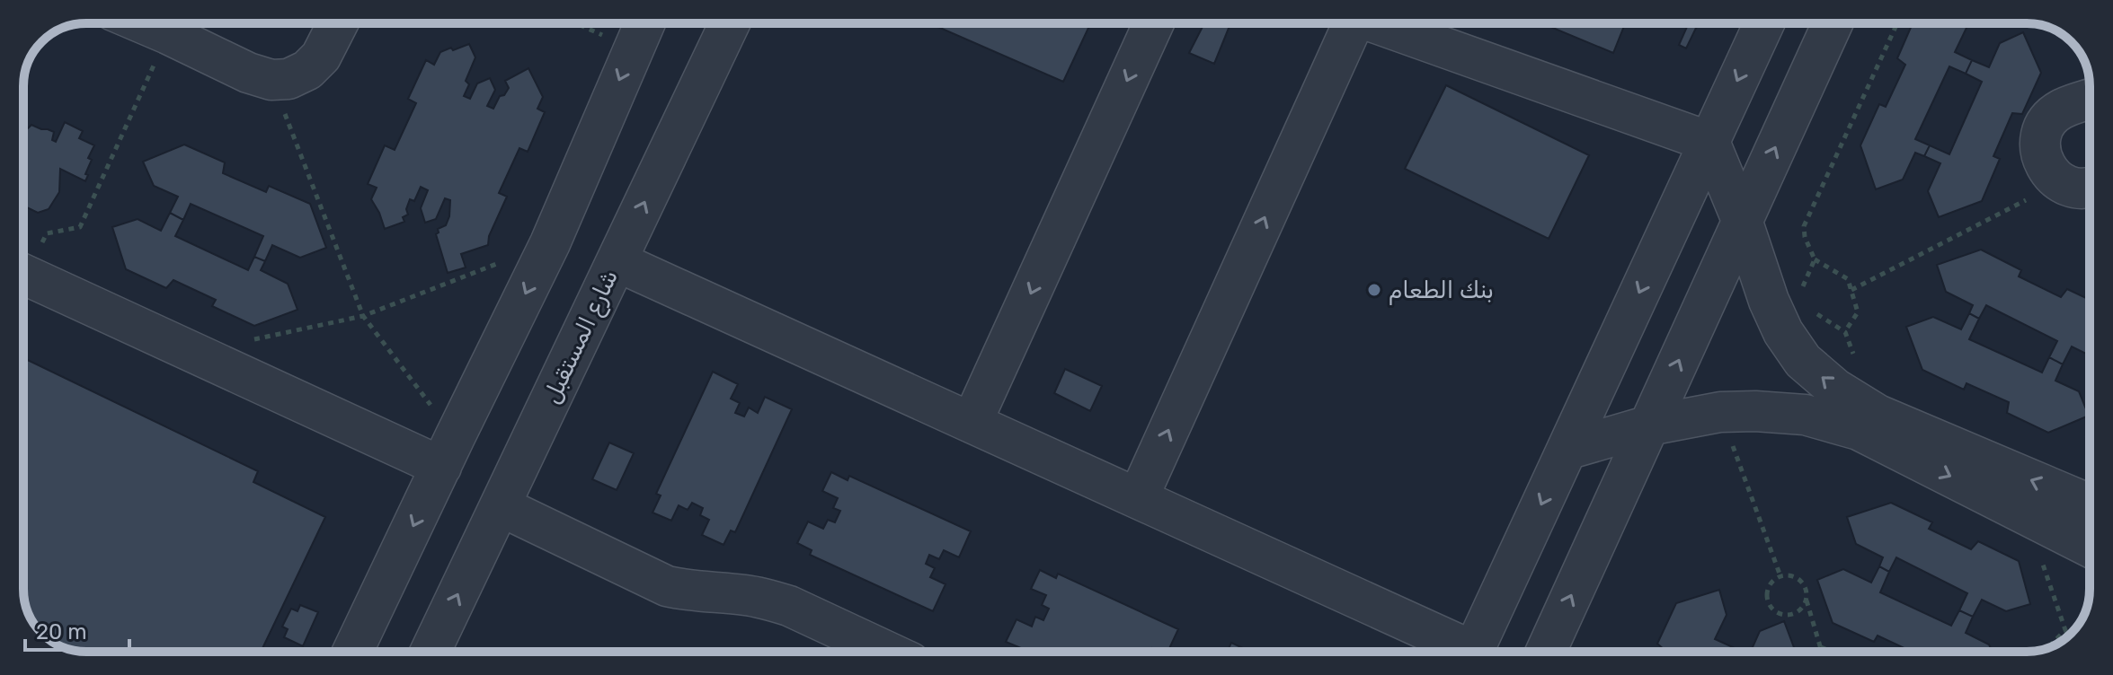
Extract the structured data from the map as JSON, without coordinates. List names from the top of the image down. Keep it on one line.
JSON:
{"streets":{"street":["شارع المستقبل"]},"places":["بنك الطعام"],"scale_bar":"20 m"}
